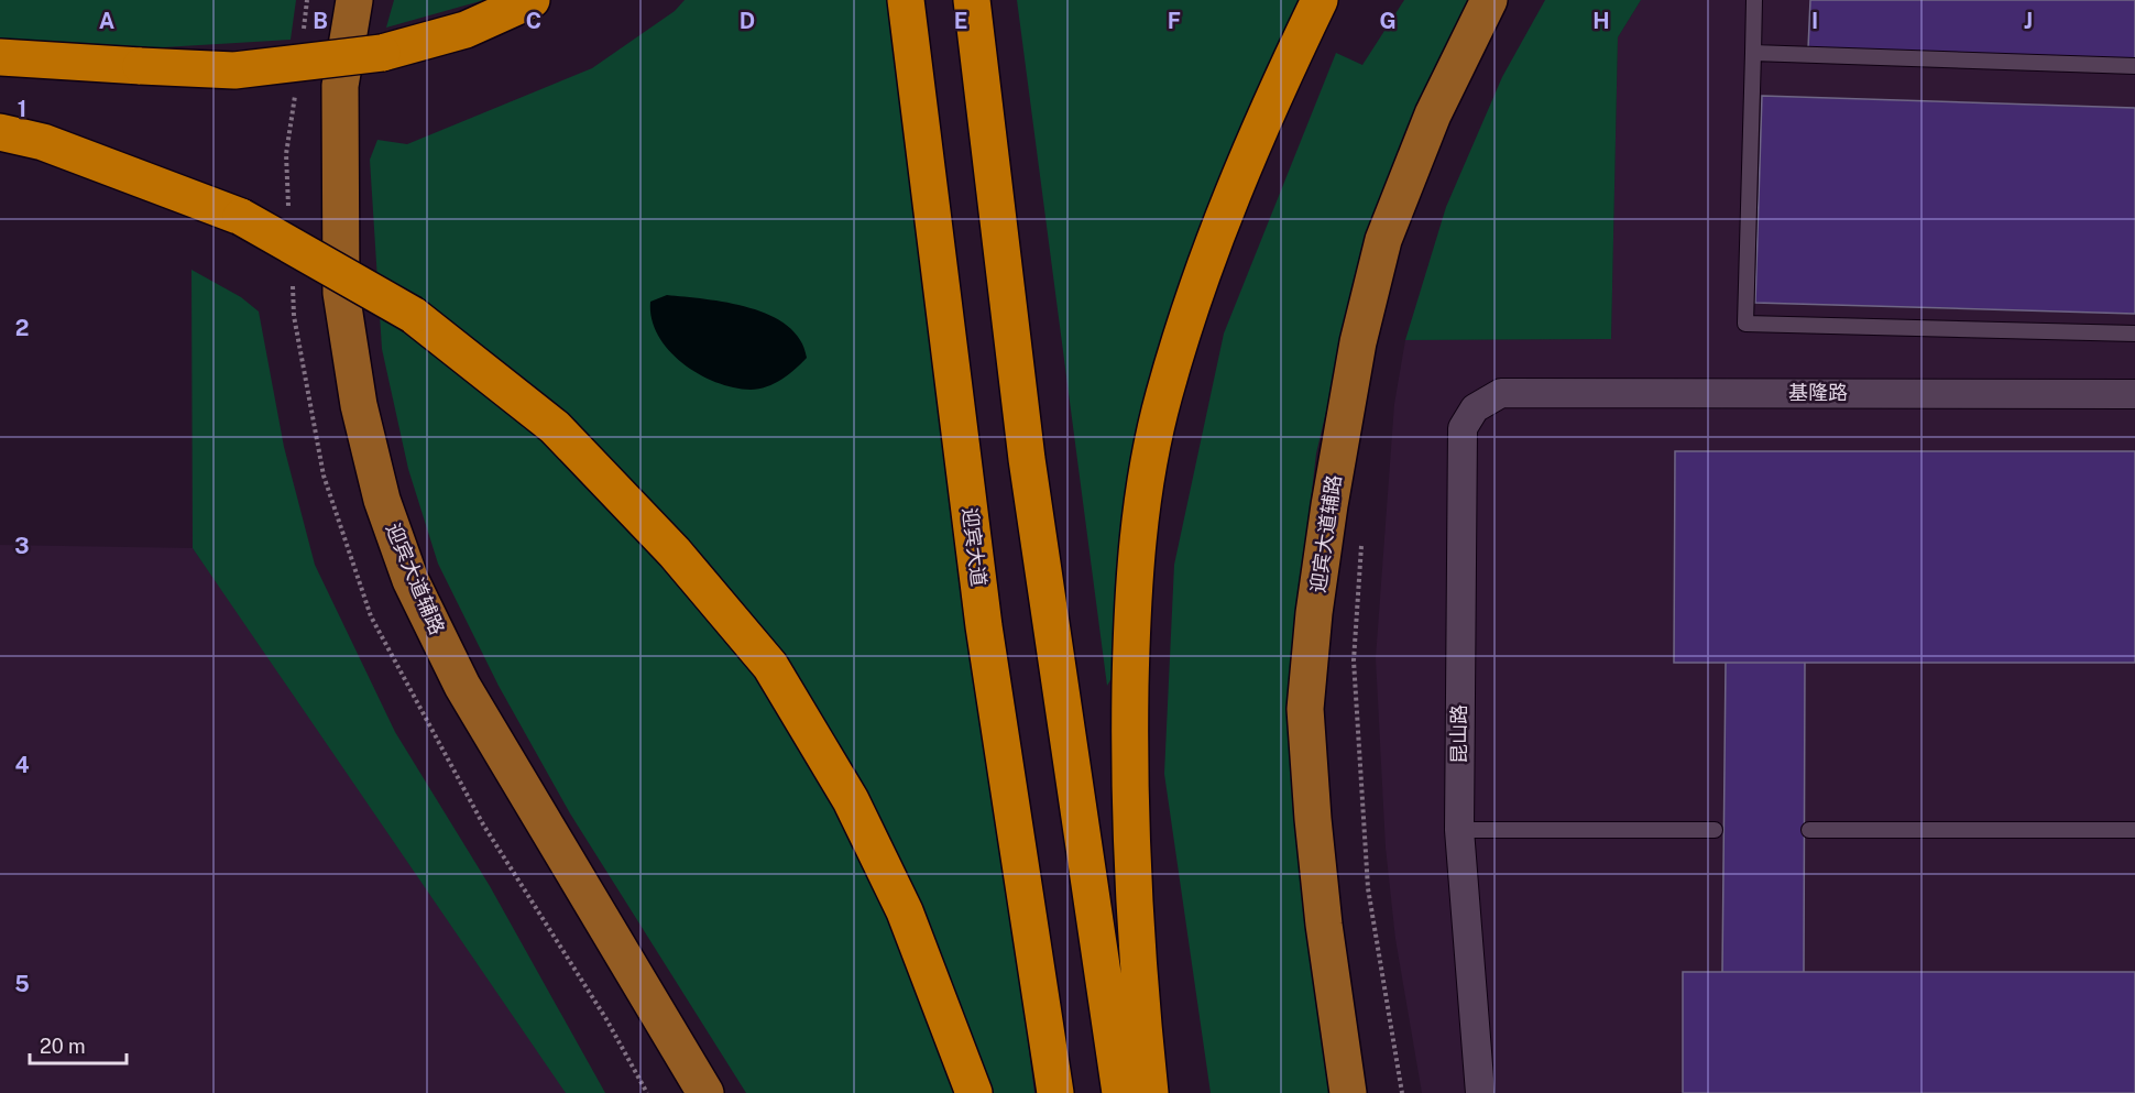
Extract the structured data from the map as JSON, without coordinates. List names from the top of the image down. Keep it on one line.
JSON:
{"streets":{"highway":["迎宾大道"],"main road":["迎宾大道辅路"],"street":["基隆路","昆山路"]},"crossings":[["基隆路","昆山路"]],"scale_bar":"20 m","grid":{"columns":["A","B","C","D","E","F","G","H","I","J"],"rows":["1","2","3","4","5"]}}
